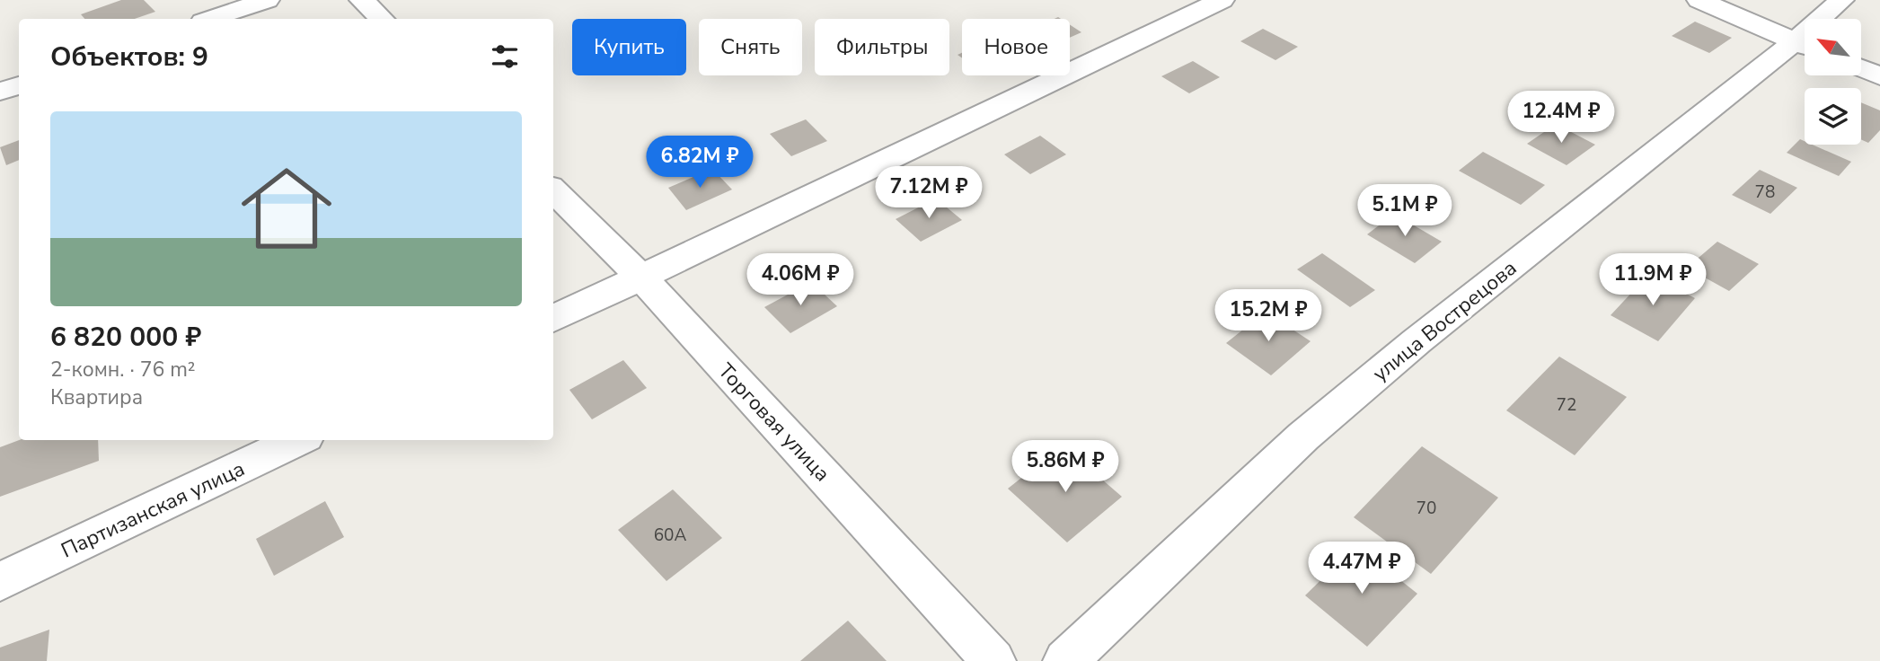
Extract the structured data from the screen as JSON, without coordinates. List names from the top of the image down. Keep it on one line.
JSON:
{"streets":{"street":["улица Вострецова","Торговая улица","Партизанская улица"]},"house_numbers":["78","72","70","60А"],"north":"top left","page":{"chip":["Купить","Снять","Фильтры","Новое"],"heading":"Объектов: 9","price":["12.4M ₽","6.82M ₽","7.12M ₽","5.1M ₽","4.06M ₽","11.9M ₽","15.2M ₽","5.86M ₽","4.47M ₽"],"list":[{"name":"6 820 000 ₽","note":"2-комн. · 76 m² · Квартира"}]}}
